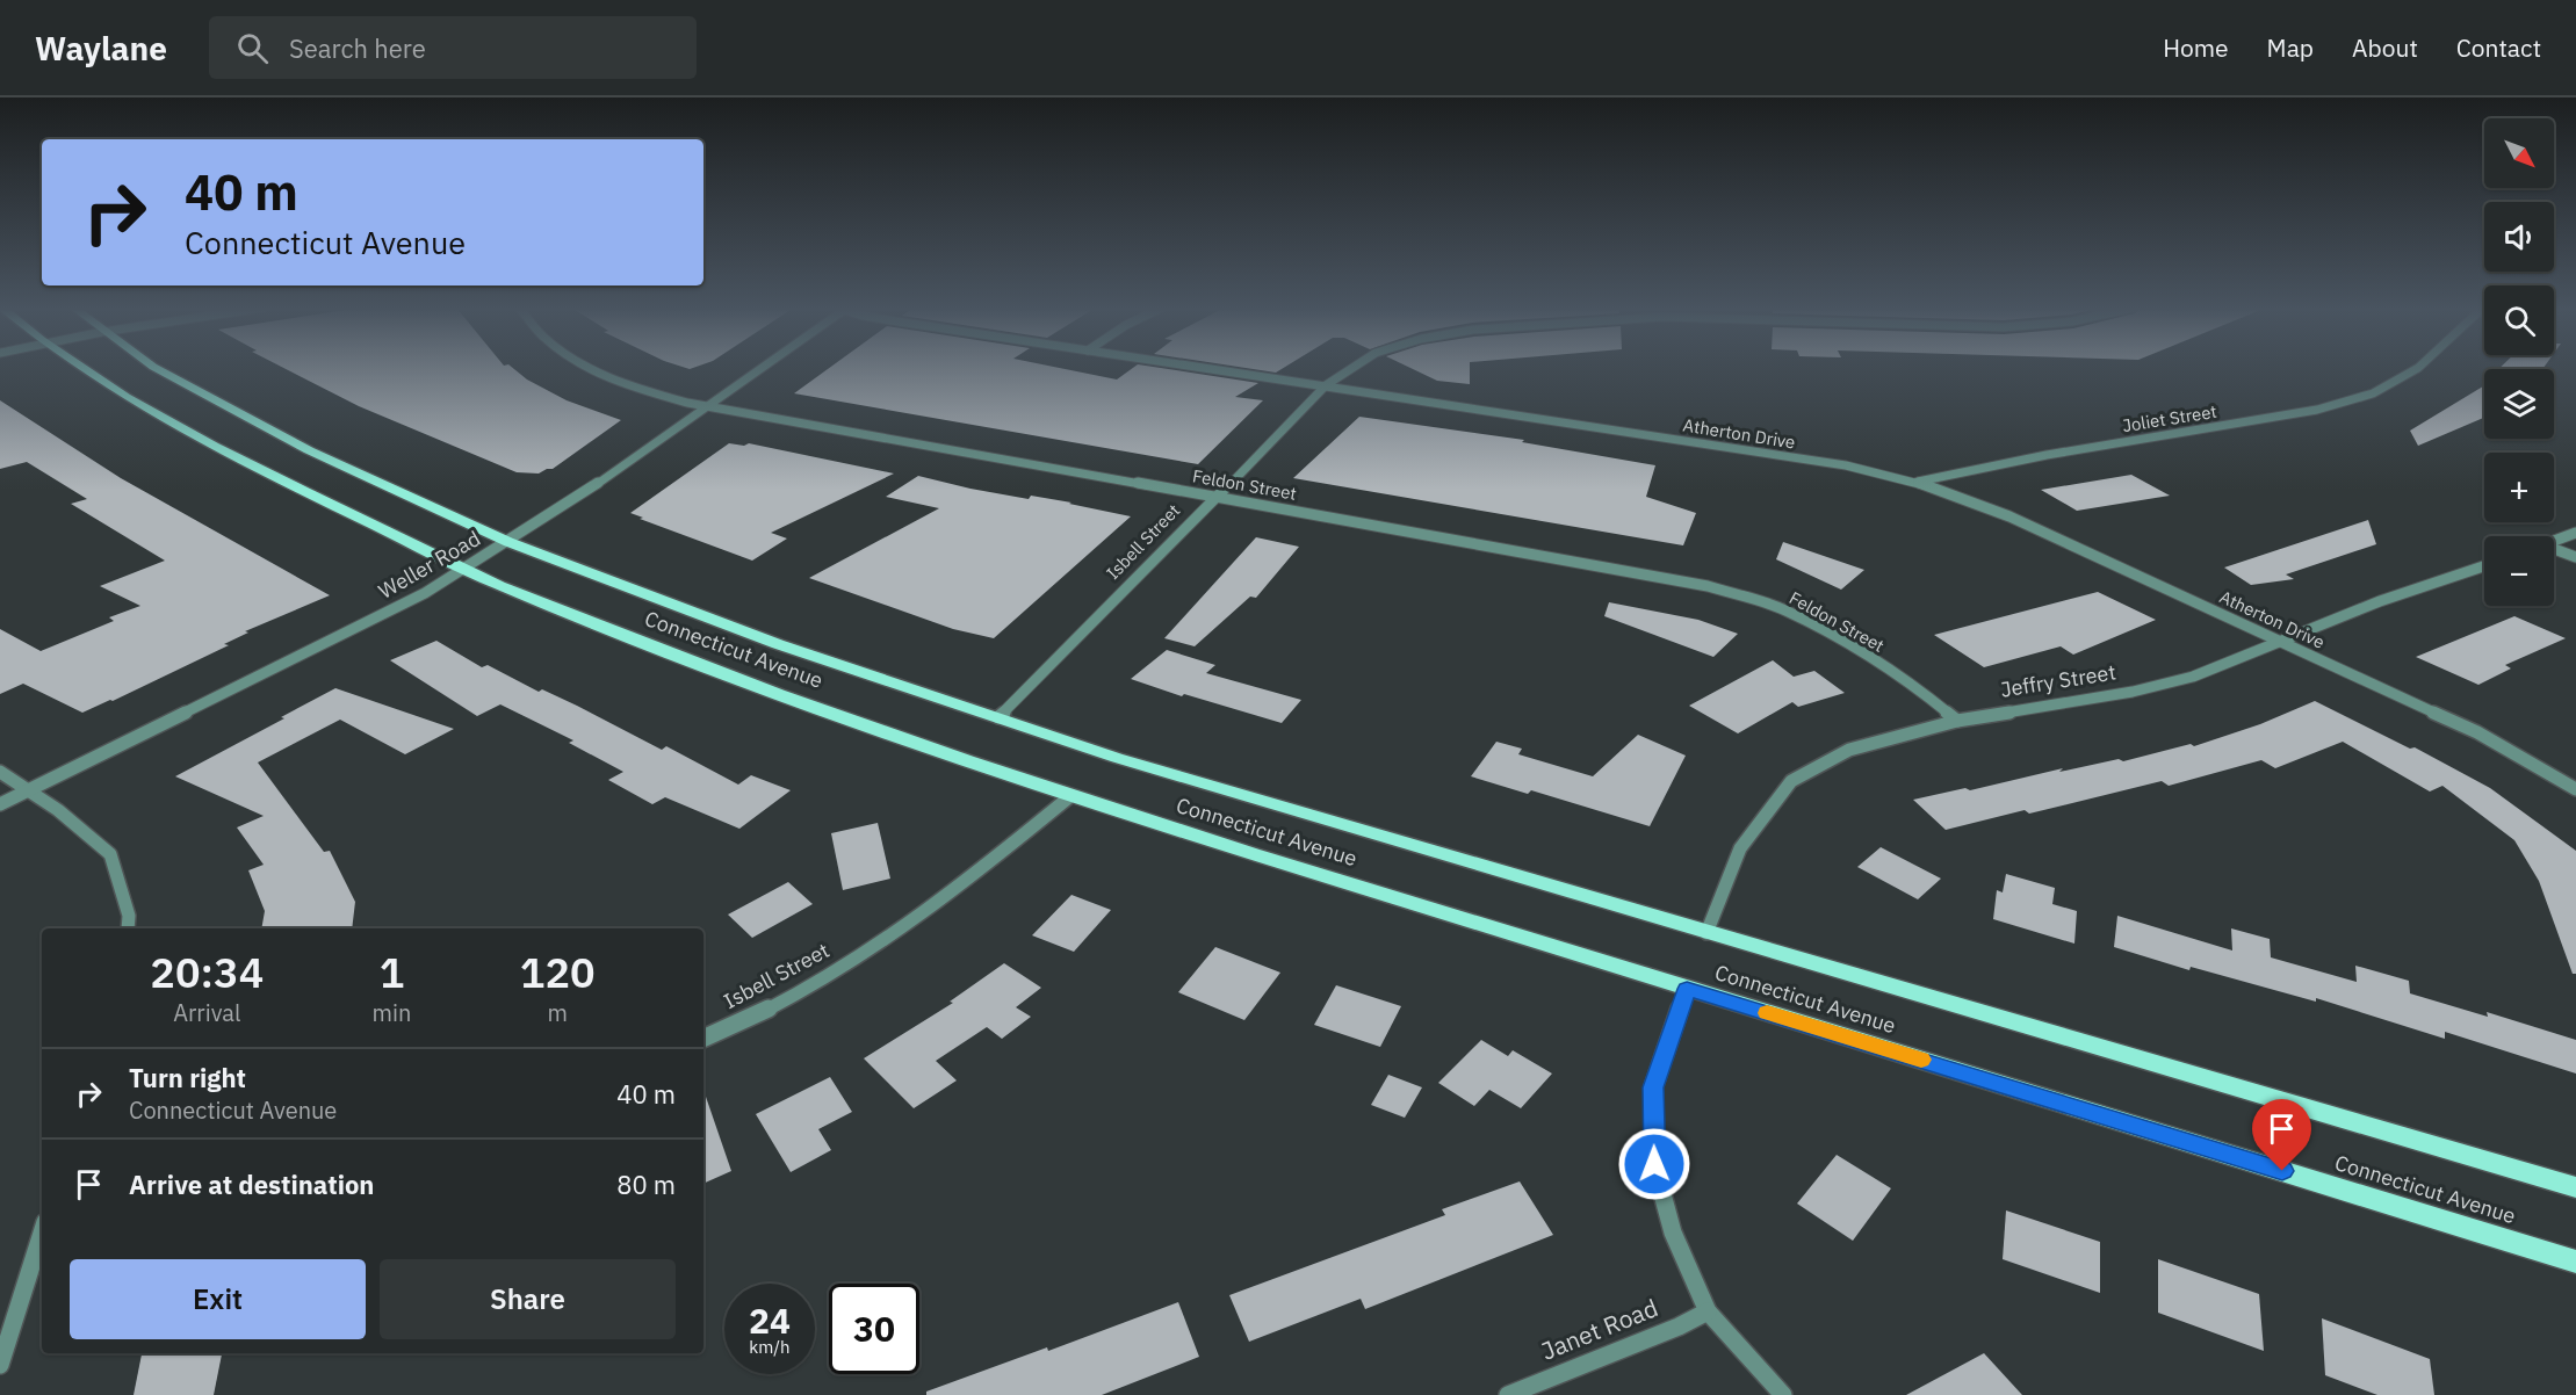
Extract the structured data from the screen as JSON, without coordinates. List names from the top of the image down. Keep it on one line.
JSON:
{"streets":{"main road":["Connecticut Avenue"],"street":["Joliet Street","Atherton Drive","Feldon Street","Isbell Street","Weller Road","Jeffry Street","Janet Road"]},"crossings":[["Joliet Street","Atherton Drive"],["Atherton Drive","Isbell Street"],["Atherton Drive","Jeffry Street"],["Feldon Street","Isbell Street"],["Feldon Street","Weller Road"],["Feldon Street","Jeffry Street"],["Isbell Street","Connecticut Avenue"],["Weller Road","Connecticut Avenue"],["Connecticut Avenue","Jeffry Street"]],"north":"bottom right","page":{"header":"Waylane","search":"Search here","nav":["Home","Map","About","Contact"],"map_buttons":["+","−"],"turn":["40 m","Connecticut Avenue"],"eta":["20:34","Arrival","1","min","120","m"],"list":[{"name":"Turn right","note":"Connecticut Avenue","value":"40 m"},{"name":"Arrive at destination","value":"80 m"}],"buttons":["Exit","Share"],"speed":"24 km/h","limit":"30"}}
